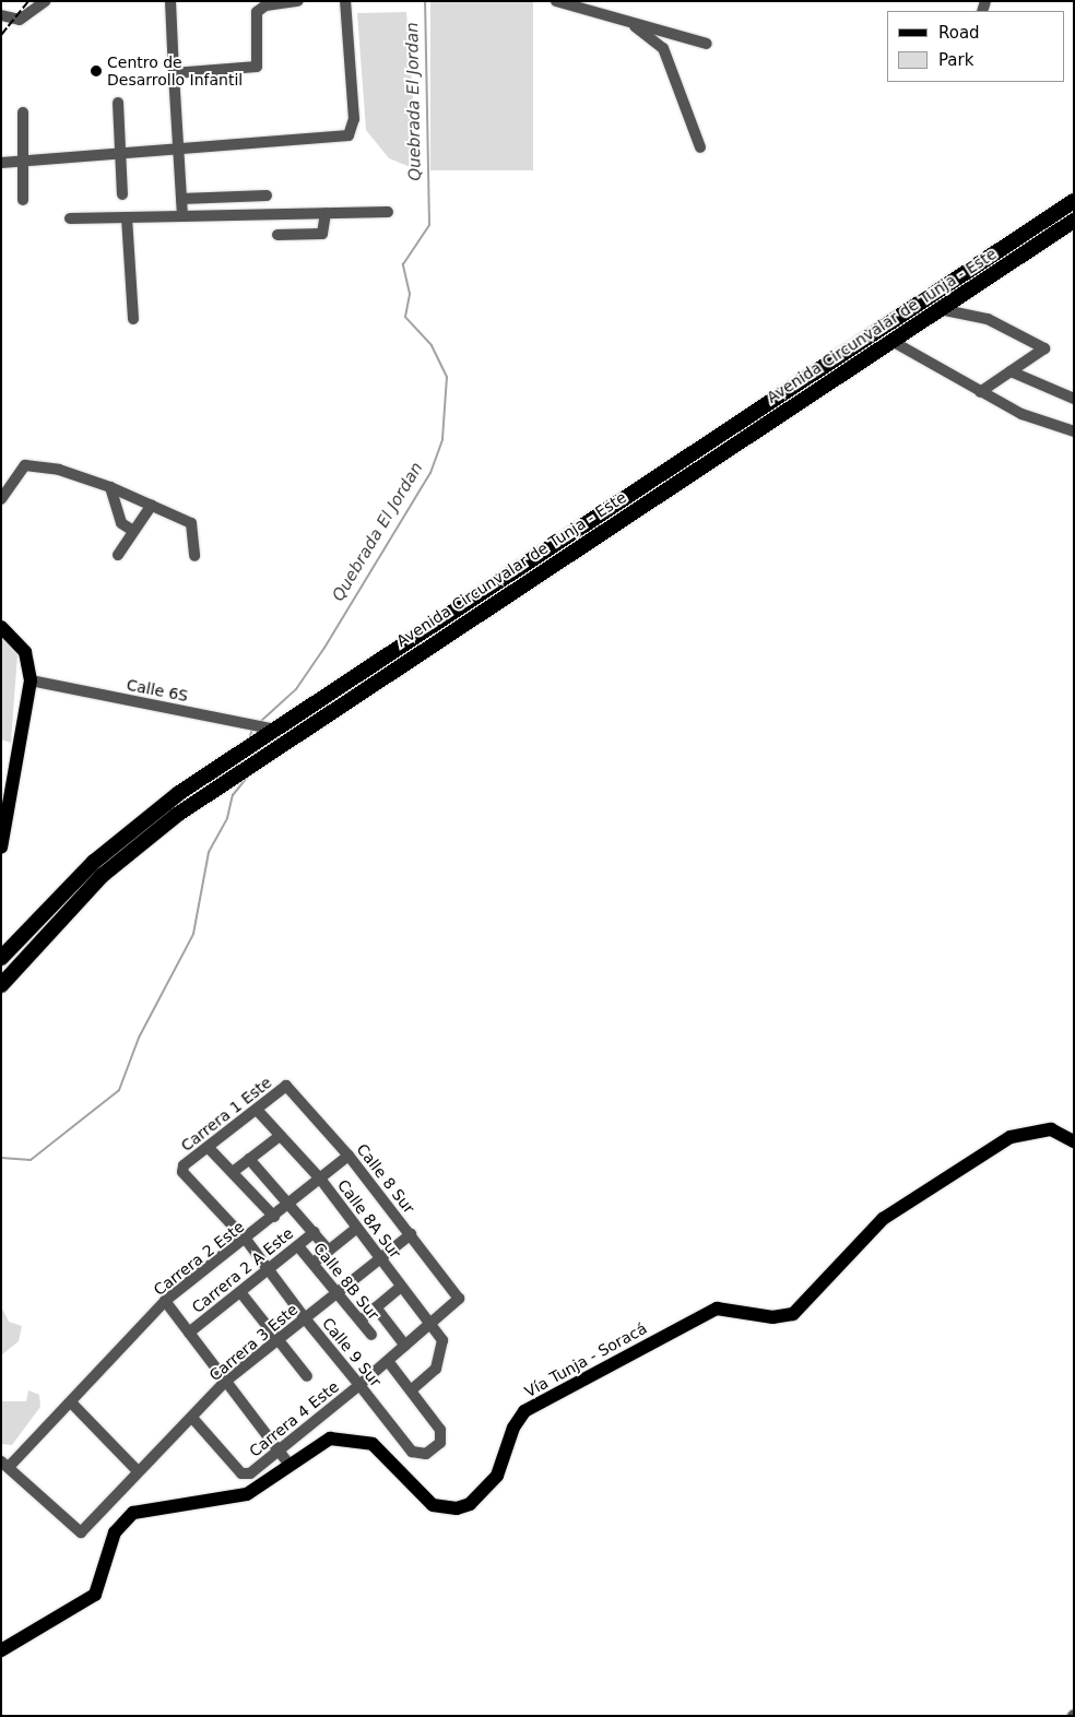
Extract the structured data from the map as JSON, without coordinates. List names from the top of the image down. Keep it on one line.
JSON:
{"streets":{"highway":["Avenida Circunvalar de Tunja - Este"],"main road":["Vía Tunja - Soracá"],"street":["Calle 6S","Carrera 1 Este","Calle 8 Sur","Calle 8A Sur","Carrera 2 Este","Carrera 2 A Este","Calle 8B Sur","Carrera 3 Este","Calle 9 Sur","Carrera 4 Este"]},"crossings":[["Avenida Circunvalar de Tunja - Este","Calle 6S"],["Carrera 1 Este","Calle 8 Sur"],["Carrera 1 Este","Calle 8A Sur"],["Carrera 1 Este","Calle 9 Sur"],["Calle 8 Sur","Carrera 2 Este"],["Calle 8 Sur","Carrera 3 Este"],["Calle 8 Sur","Carrera 4 Este"],["Calle 8A Sur","Carrera 2 Este"],["Calle 8A Sur","Carrera 3 Este"],["Calle 8A Sur","Calle 9 Sur"],["Calle 8A Sur","Carrera 4 Este"],["Carrera 2 Este","Carrera 3 Este"],["Carrera 2 Este","Calle 9 Sur"],["Carrera 2 A Este","Calle 8B Sur"],["Carrera 2 A Este","Calle 9 Sur"],["Calle 8B Sur","Carrera 3 Este"],["Carrera 3 Este","Calle 9 Sur"],["Calle 9 Sur","Carrera 4 Este"]],"water":["Quebrada El Jordan"],"places":["Centro de Desarrollo Infantil"],"legend":["Road","Park"]}
